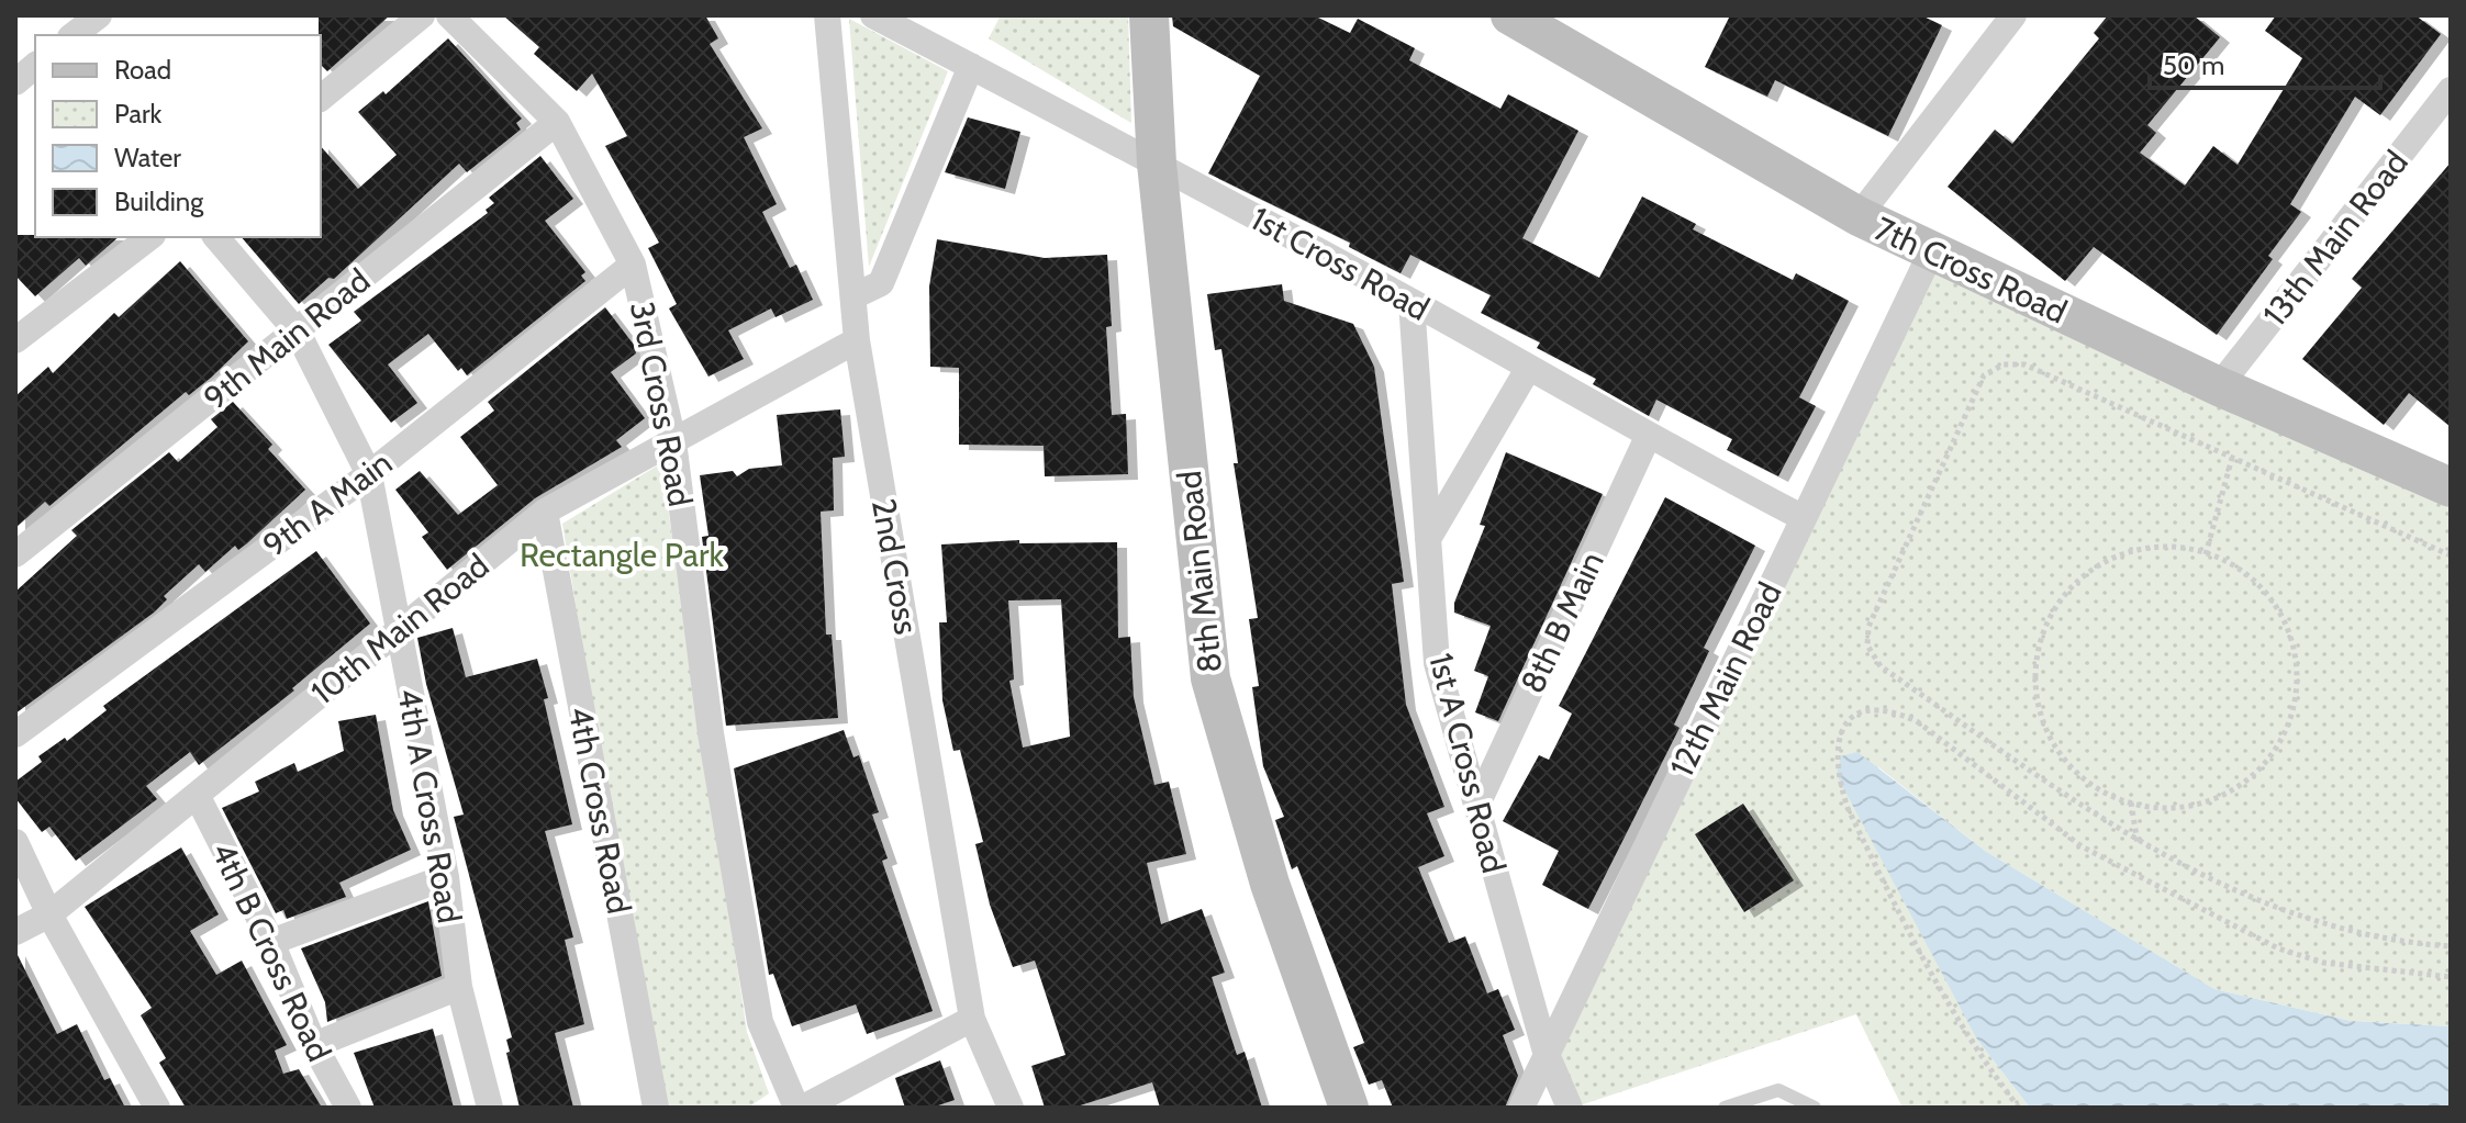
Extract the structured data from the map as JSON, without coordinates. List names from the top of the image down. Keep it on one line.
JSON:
{"streets":{"street":["13th Main Road","1st Cross Road","7th Cross Road","9th Main Road","3rd Cross Road","9th A Main","2nd Cross","8th Main Road","8th B Main","10th Main Road","12th Main Road","1st A Cross Road","4th A Cross Road","4th Cross Road","4th B Cross Road"]},"crossings":[["13th Main Road","7th Cross Road"],["1st Cross Road","8th Main Road"],["1st Cross Road","8th B Main"],["1st Cross Road","12th Main Road"],["1st Cross Road","1st A Cross Road"],["7th Cross Road","12th Main Road"],["9th Main Road","3rd Cross Road"],["9th Main Road","4th A Cross Road"],["3rd Cross Road","9th A Main"],["3rd Cross Road","10th Main Road"],["9th A Main","4th A Cross Road"],["2nd Cross","10th Main Road"],["8th B Main","1st A Cross Road"],["10th Main Road","4th A Cross Road"],["10th Main Road","4th Cross Road"],["10th Main Road","4th B Cross Road"],["12th Main Road","1st A Cross Road"]],"parks":["Rectangle Park"],"legend":["Road","Park","Water","Building"],"scale_bar":"50 m"}
